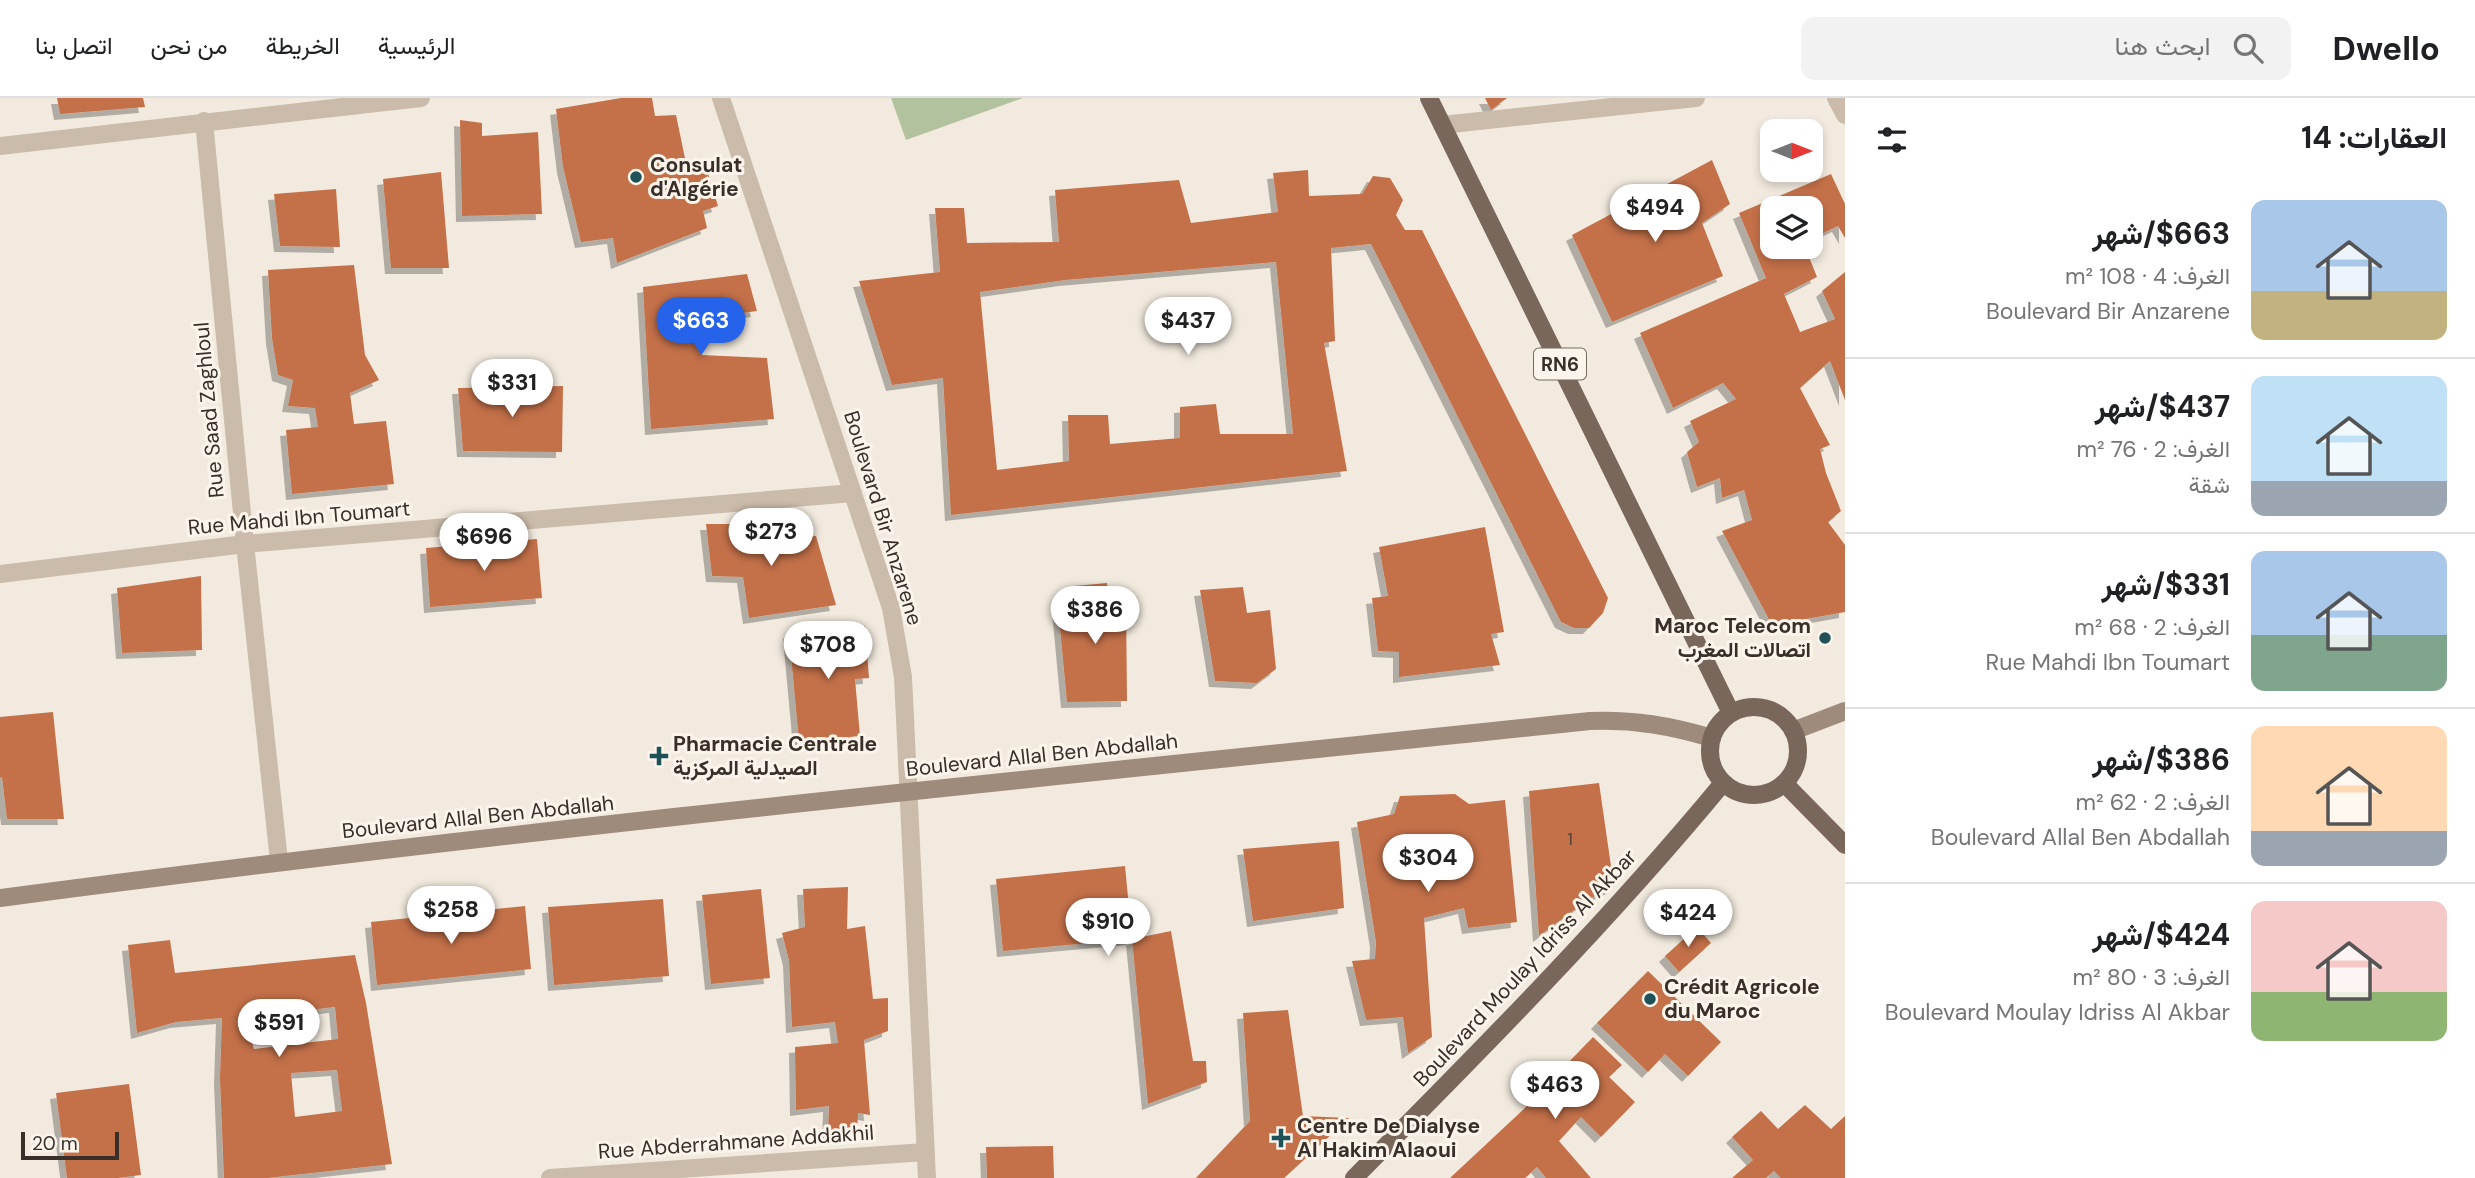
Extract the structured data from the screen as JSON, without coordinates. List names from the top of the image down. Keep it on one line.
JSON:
{"streets":{"main road":["RN6","Boulevard Allal Ben Abdallah","Boulevard Moulay Idriss Al Akbar"],"street":["Rue Saad Zaghloul","Rue Mahdi Ibn Toumart","Boulevard Bir Anzarene","Rue Abderrahmane Addakhil"]},"crossings":[["RN6","Boulevard Allal Ben Abdallah"],["RN6","Boulevard Moulay Idriss Al Akbar"],["Rue Saad Zaghloul","Rue Mahdi Ibn Toumart"],["Rue Saad Zaghloul","Boulevard Allal Ben Abdallah"],["Rue Mahdi Ibn Toumart","Boulevard Bir Anzarene"],["Boulevard Bir Anzarene","Boulevard Allal Ben Abdallah"],["Boulevard Bir Anzarene","Rue Abderrahmane Addakhil"],["Boulevard Allal Ben Abdallah","Boulevard Moulay Idriss Al Akbar"]],"places":{"other":["Consulat d'Algérie","Maroc Telecom اتصالات المغرب","Crédit Agricole du Maroc"],"health":["Pharmacie Centrale الصيدلية المركزية","Centre De Dialyse Al Hakim Alaoui"]},"house_numbers":["1"],"scale_bar":"20 m","north":"right","page":{"header":"Dwello","search":"ابحث هنا","nav":["الرئيسية","الخريطة","من نحن","اتصل بنا"],"heading":"العقارات: 14","list":[{"name":"$663/شهر","note":"الغرف: 4 · 108 m² · Boulevard Bir Anzarene"},{"name":"$437/شهر","note":"الغرف: 2 · 76 m² · شقة"},{"name":"$331/شهر","note":"الغرف: 2 · 68 m² · Rue Mahdi Ibn Toumart"},{"name":"$386/شهر","note":"الغرف: 2 · 62 m² · Boulevard Allal Ben Abdallah"},{"name":"$424/شهر","note":"الغرف: 3 · 80 m² · Boulevard Moulay Idriss Al Akbar"}],"price":["$494","$663","$437","$331","$273","$696","$386","$708","$304","$258","$424","$910","$591","$463"],"scale":"20 m"}}
